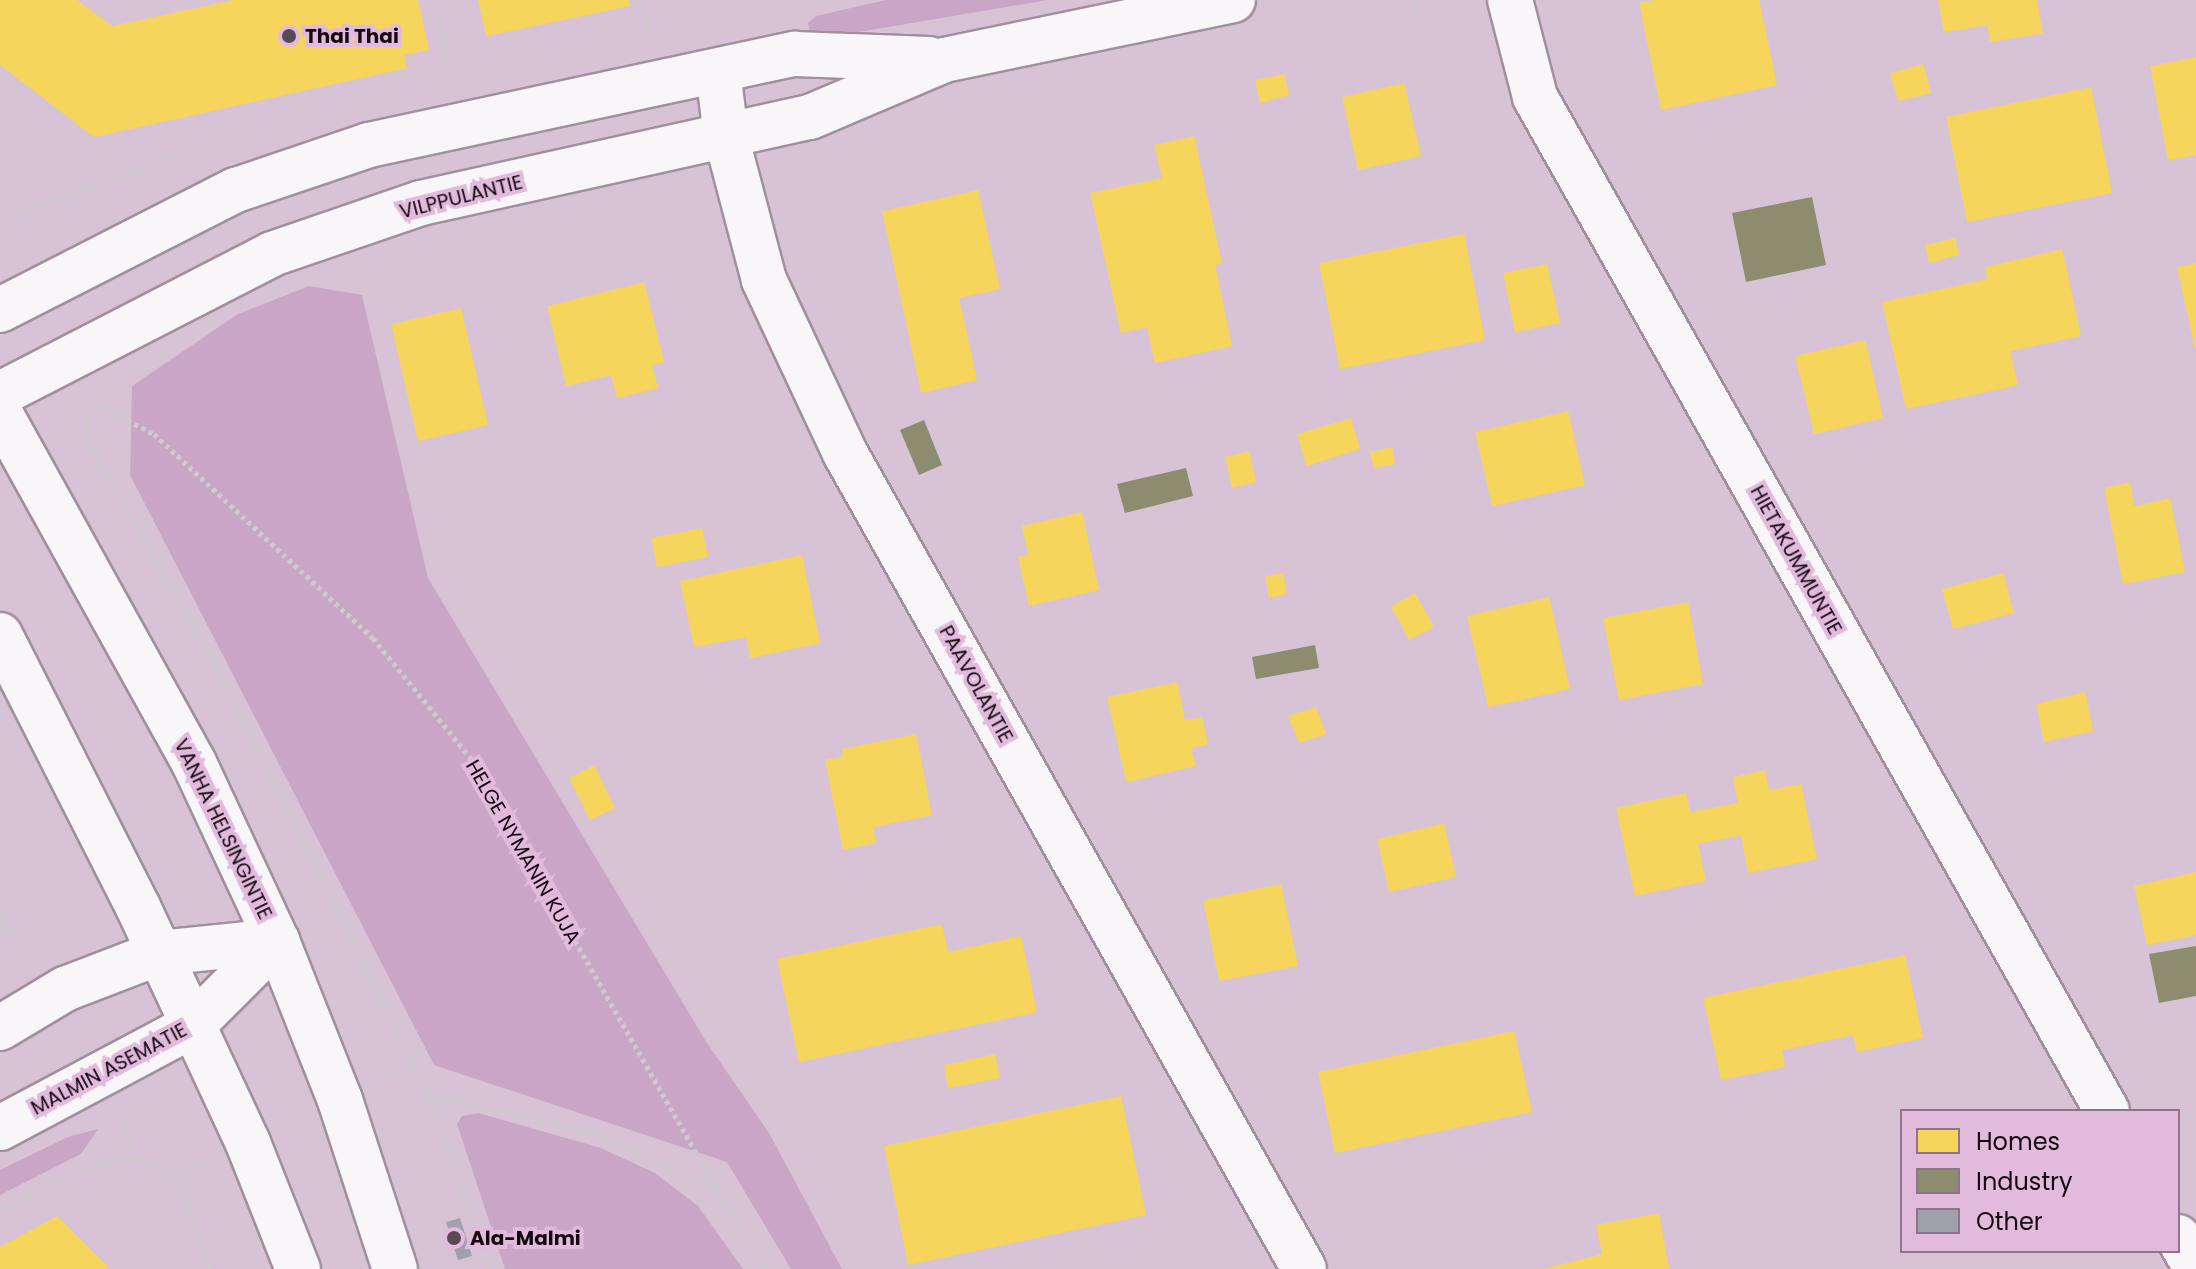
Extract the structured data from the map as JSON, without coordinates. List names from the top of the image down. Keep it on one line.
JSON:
{"streets":{"street":["VILPPULANTIE","HIETAKUMMUNTIE","PAAVOLANTIE","VANHA HELSINGINTIE","MALMIN ASEMATIE"],"path":["HELGE NYMANIN KUJA"]},"crossings":[["VILPPULANTIE","PAAVOLANTIE"],["VANHA HELSINGINTIE","MALMIN ASEMATIE"]],"places":["Thai Thai","Ala-Malmi"],"legend":["Homes","Industry","Other"]}
